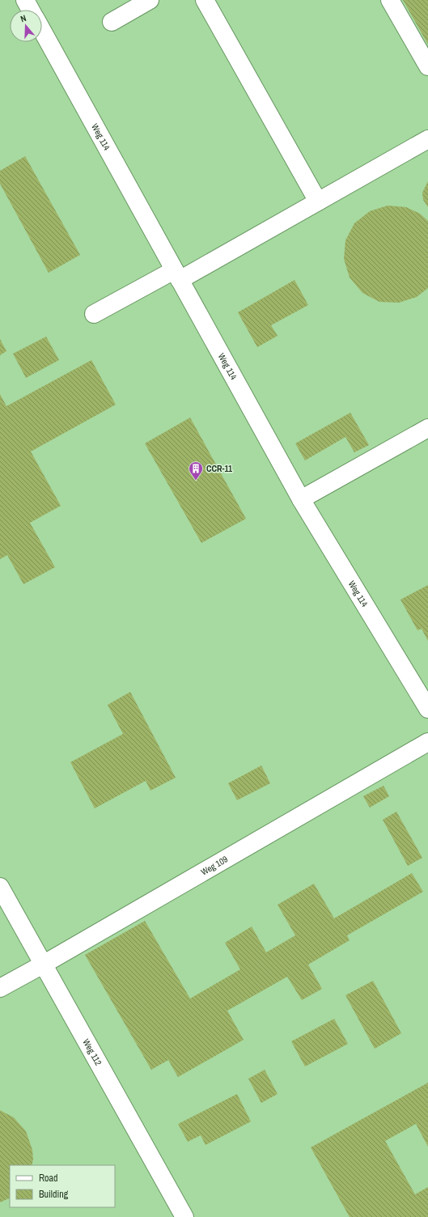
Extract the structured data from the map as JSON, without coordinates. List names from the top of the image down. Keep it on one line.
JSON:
{"streets":{"lane":["Weg 114","Weg 109","Weg 112"]},"crossings":[["Weg 109","Weg 112"]],"places":{"building":["CCR-11"]},"legend":["Road","Building"],"north":"top"}
